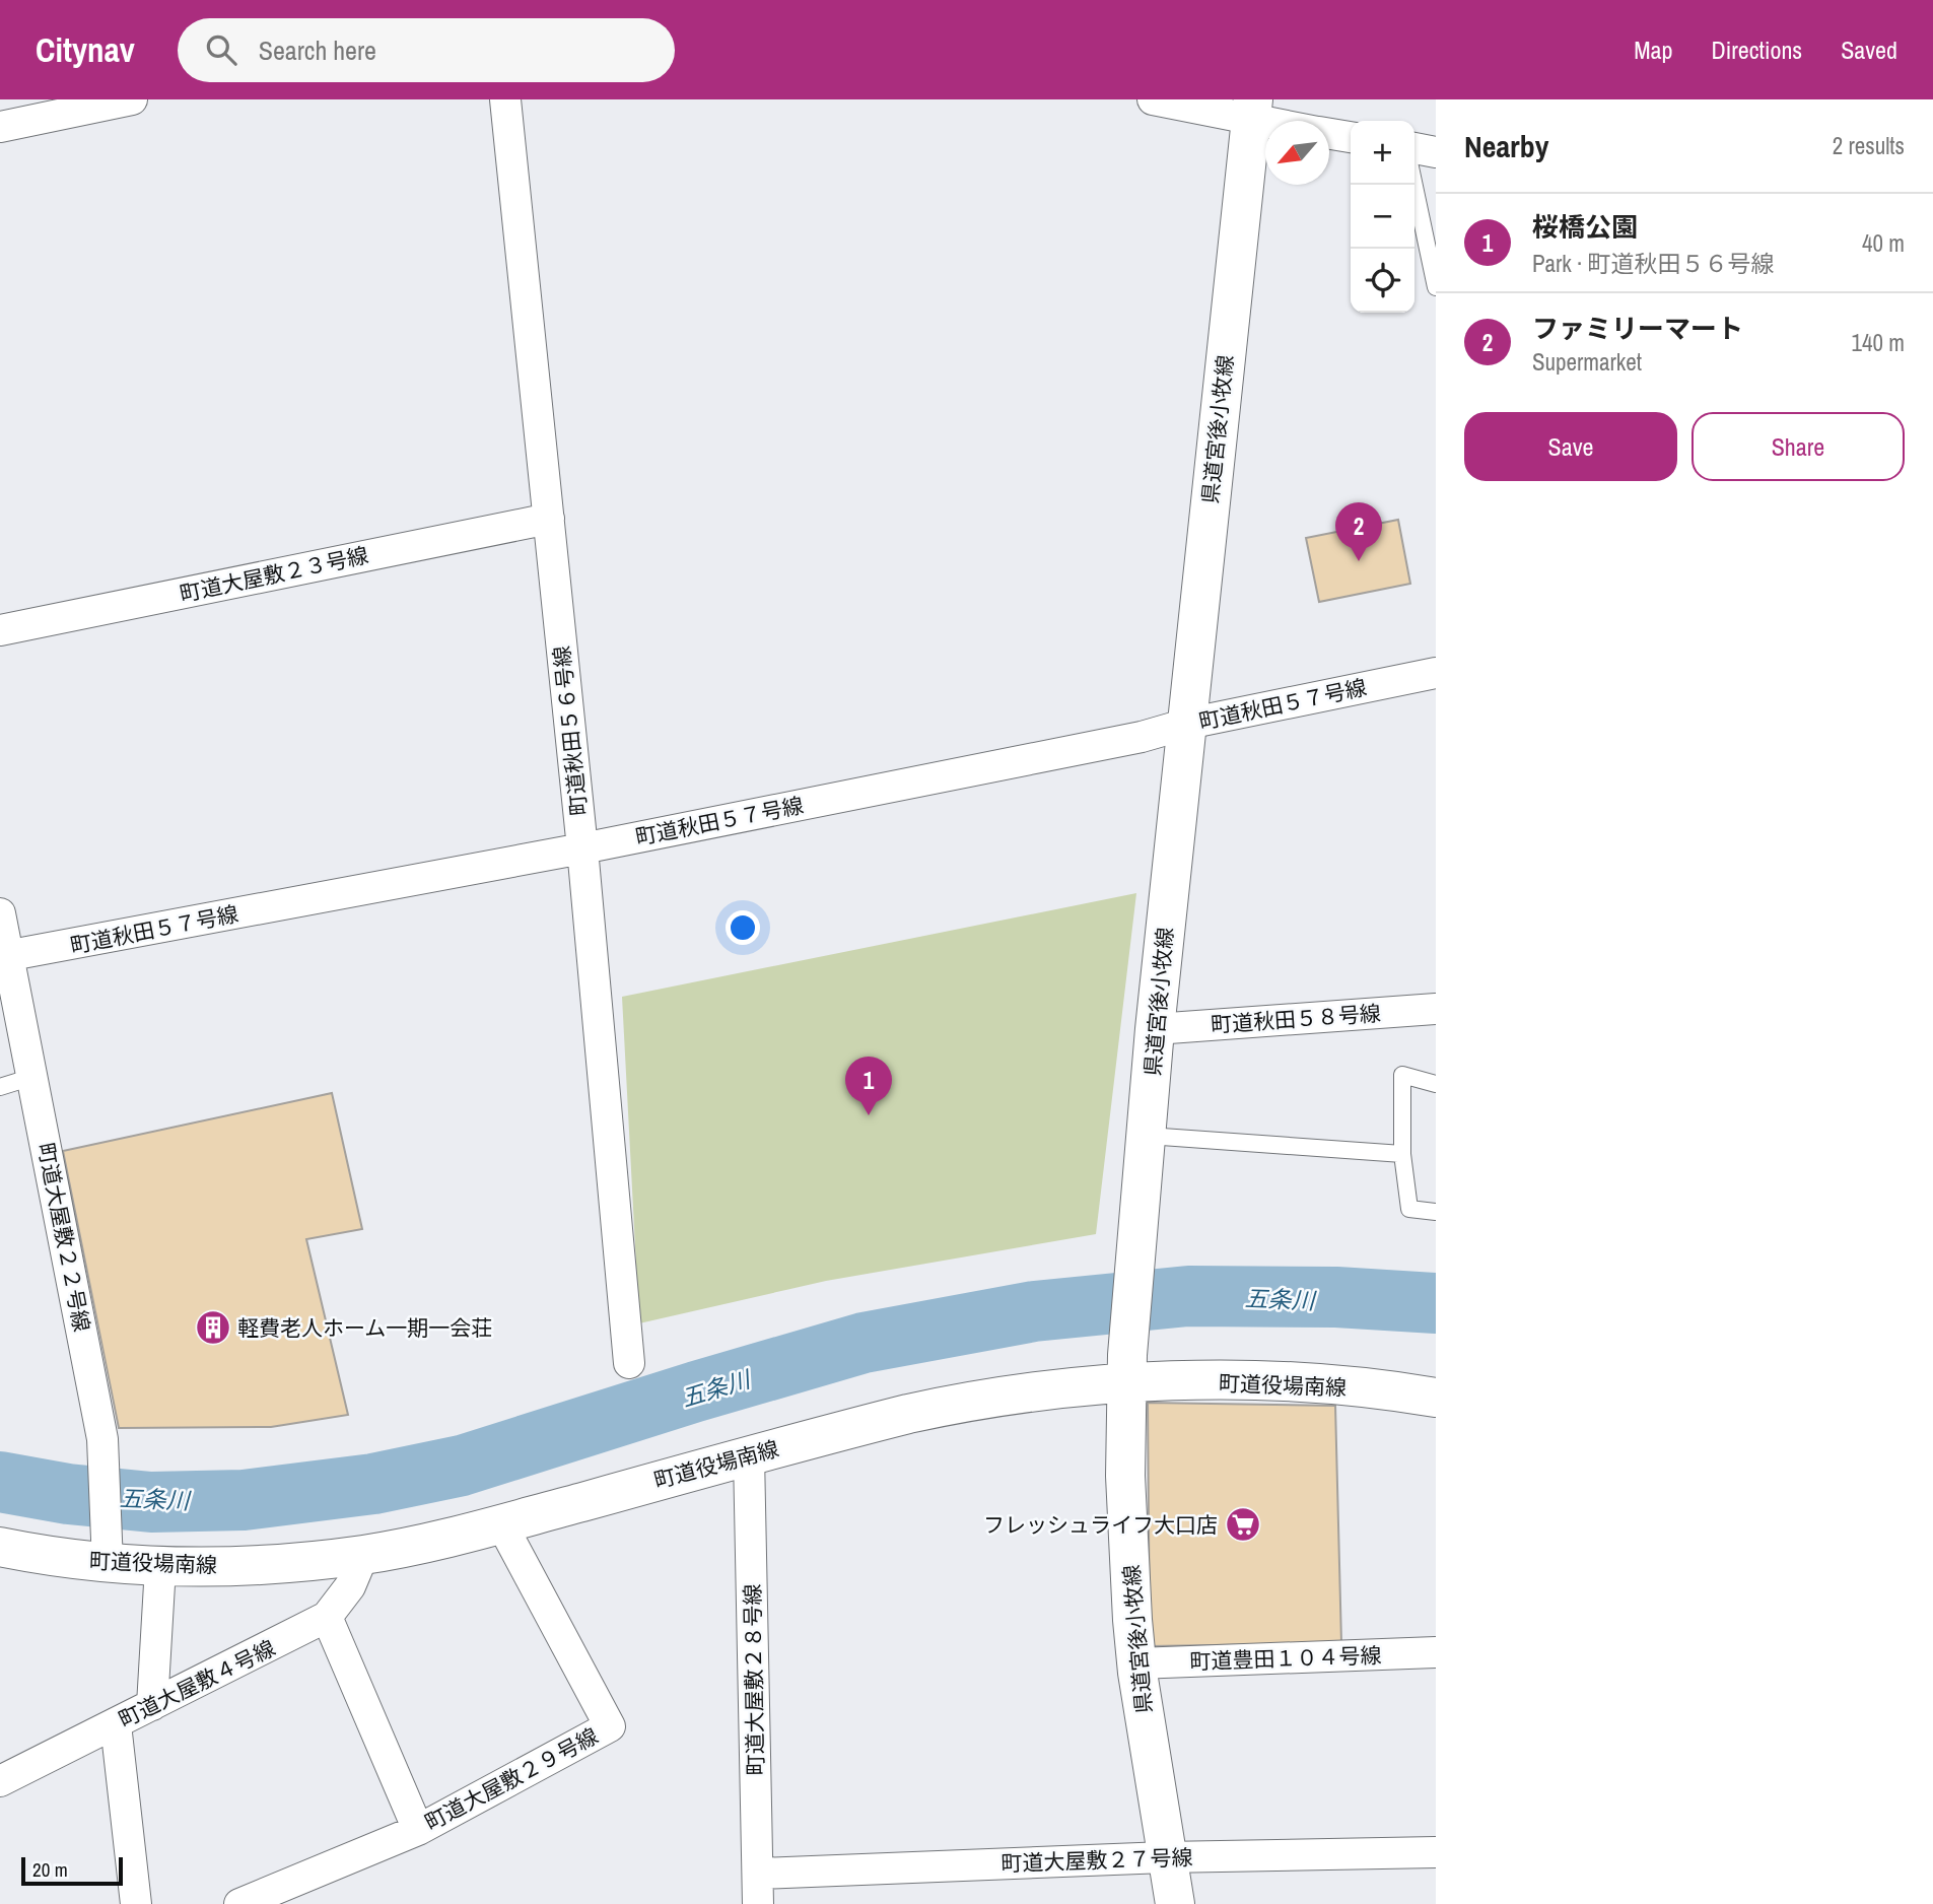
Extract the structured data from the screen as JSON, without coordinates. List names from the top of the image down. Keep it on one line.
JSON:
{"streets":{"main road":["県道宮後小牧線","町道役場南線"],"street":["町道大屋敷２３号線","町道秋田５７号線","町道秋田５６号線","町道秋田５８号線","町道大屋敷２２号線","町道豊田１０４号線","町道大屋敷２８号線","町道大屋敷４号線","町道大屋敷２９号線","町道大屋敷２７号線"]},"crossings":[["県道宮後小牧線","町道秋田５７号線"],["県道宮後小牧線","町道秋田５８号線"],["県道宮後小牧線","町道役場南線"],["県道宮後小牧線","町道豊田１０４号線"],["県道宮後小牧線","町道大屋敷２７号線"],["町道大屋敷２３号線","町道秋田５６号線"],["町道秋田５７号線","町道秋田５６号線"],["町道秋田５７号線","町道大屋敷２２号線"],["町道大屋敷２２号線","町道役場南線"],["町道役場南線","町道大屋敷２８号線"],["町道役場南線","町道大屋敷４号線"],["町道役場南線","町道大屋敷２９号線"],["町道大屋敷２８号線","町道大屋敷２７号線"]],"water":["五条川"],"places":{"building":["軽費老人ホーム一期一会荘"],"supermarket":["フレッシュライフ大口店"]},"scale_bar":"20 m","north":"bottom left","page":{"header":"Citynav","search":"Search here","nav":["Map","Directions","Saved"],"heading":["Nearby","2 results"],"map_buttons":["+","−"],"list":[{"mark":"1","name":"桜橋公園","note":"Park · 町道秋田５６号線","value":"40 m"},{"mark":"2","name":"ファミリーマート","note":"Supermarket","value":"140 m"}],"buttons":["Save","Share"],"pins":["2","1"],"scale":"20 m"}}
